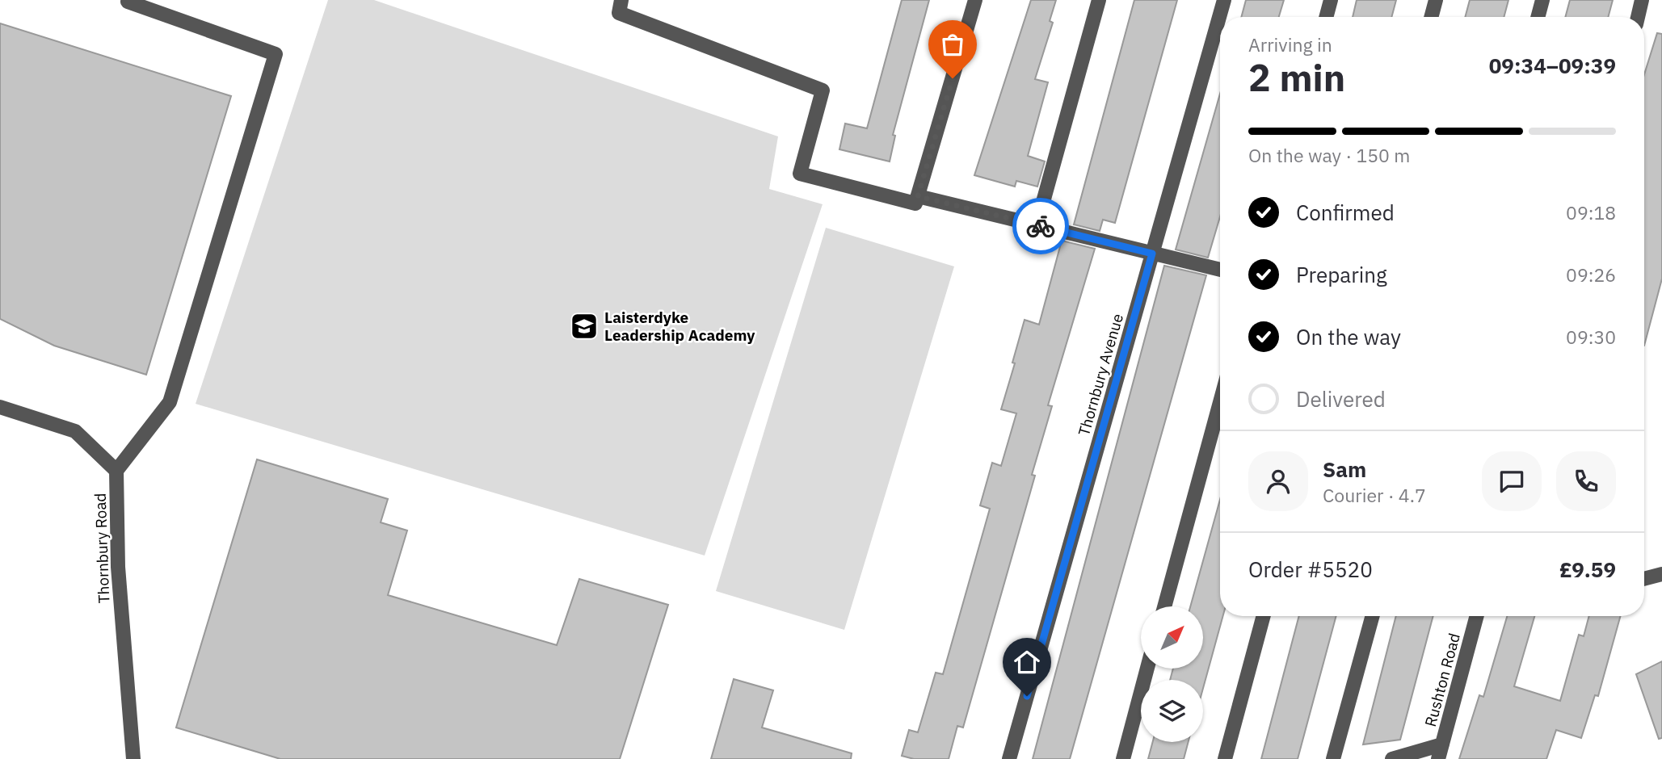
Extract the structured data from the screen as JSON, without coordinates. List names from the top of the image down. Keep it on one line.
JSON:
{"streets":{"street":["Thornbury Avenue","Thornbury Road","Rushton Road"]},"places":{"school or university":["Laisterdyke Leadership Academy"]},"north":"top right","page":{"heading":["2 min","Arriving in","09:34–09:39"],"panel":["Sam","Courier · 4.7","Order #5520","£9.59"],"bar":"On the way · 150 m","list":[["Confirmed","09:18"],["Preparing","09:26"],["On the way","09:30"],"Delivered"]}}
